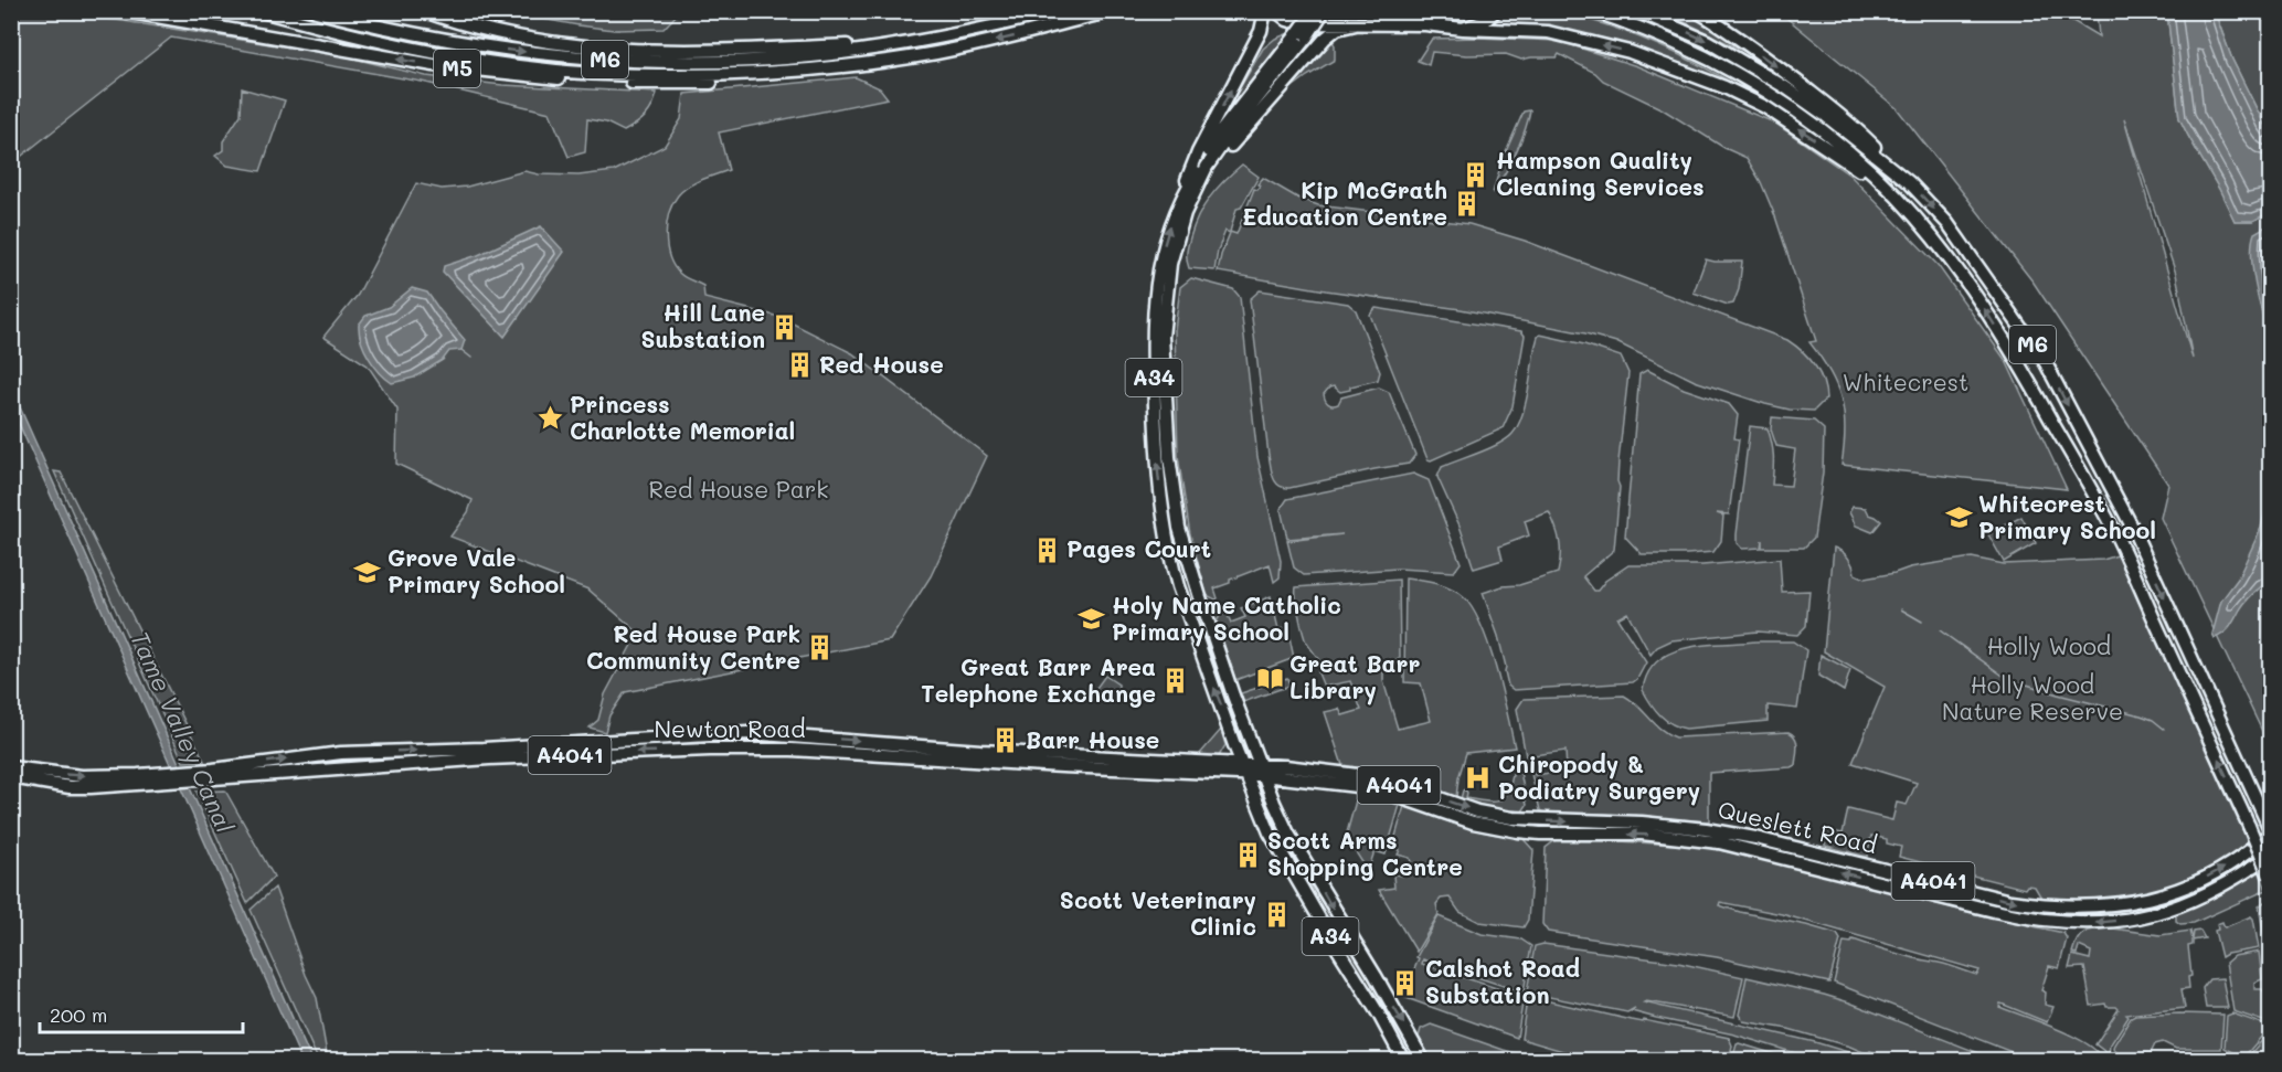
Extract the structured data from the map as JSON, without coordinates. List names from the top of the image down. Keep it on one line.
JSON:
{"streets":{"highway":["M6","M5","A34","Newton Road","A4041","Queslett Road"]},"crossings":[["M6","M5"],["M6","Queslett Road"],["A34","Newton Road"],["A34","Queslett Road"],["Newton Road","A4041"],["Newton Road","Queslett Road"]],"water":["Tame Valley Canal"],"parks":["Whitecrest","Red House Park","Holly Wood","Holly Wood Nature Reserve"],"places":{"building":["Hampson Quality Cleaning Services","Kip McGrath Education Centre","Hill Lane Substation","Red House","Pages Court","Red House Park Community Centre","Great Barr Area Telephone Exchange","Barr House","Scott Arms Shopping Centre","Scott Veterinary Clinic","Calshot Road Substation"],"place":["Princess Charlotte Memorial"],"school or university":["Whitecrest Primary School","Grove Vale Primary School","Holy Name Catholic Primary School"],"library":["Great Barr Library"],"hospital":["Chiropody & Podiatry Surgery"]},"scale_bar":"200 m"}
